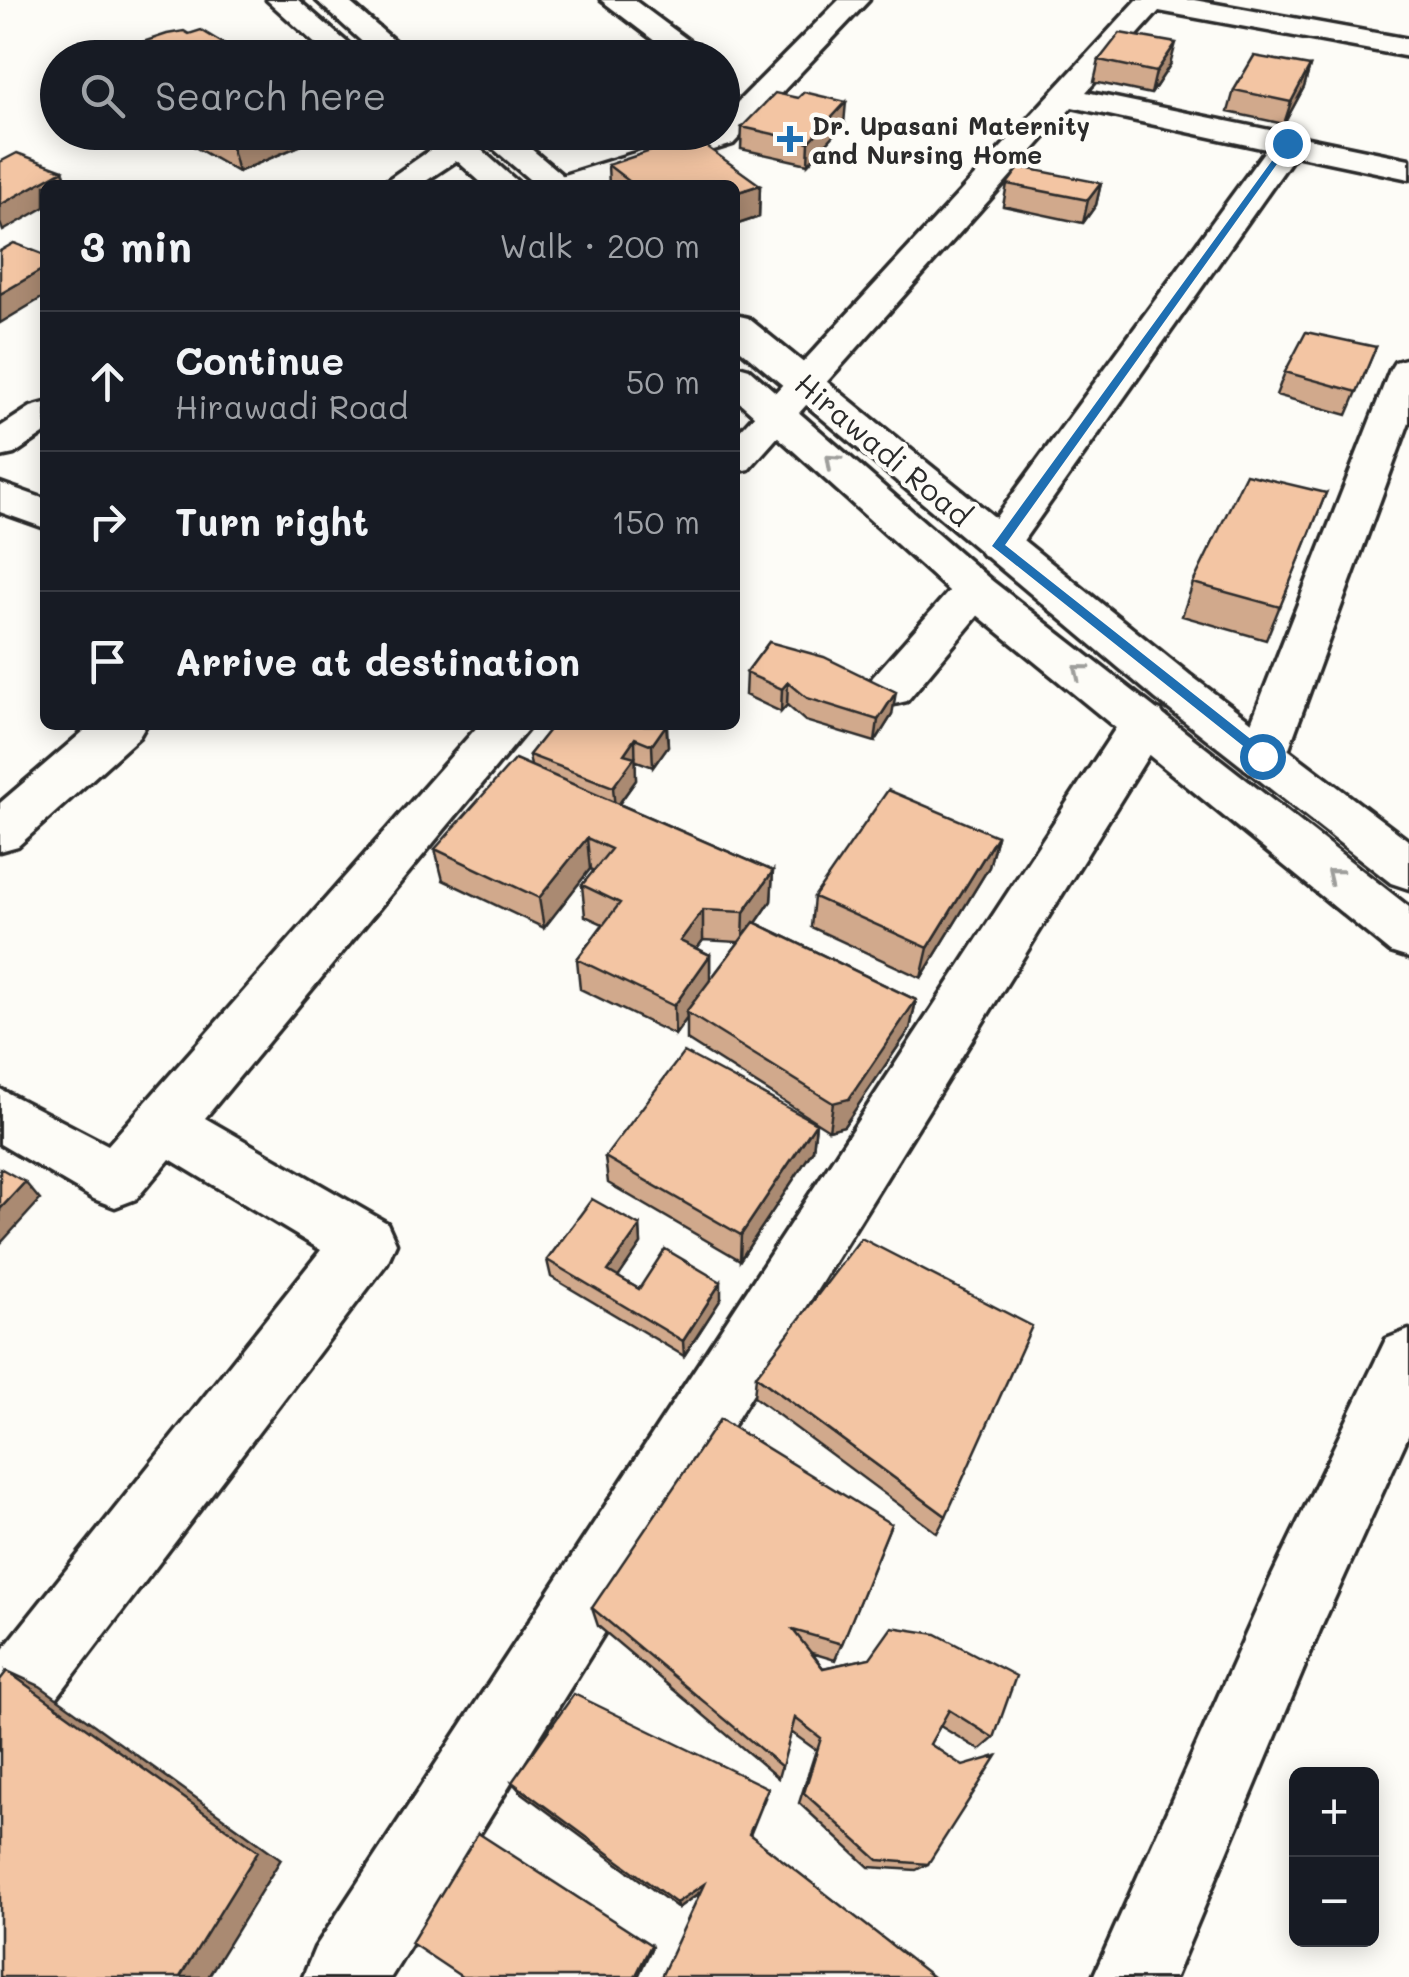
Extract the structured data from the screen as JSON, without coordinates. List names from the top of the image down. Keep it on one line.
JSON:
{"streets":{"street":["Hirawadi Road"]},"places":{"health":["Dr. Upasani Maternity and Nursing Home"]},"page":{"search":"Search here","heading":["3 min","Walk · 200 m"],"list":[["Continue","Hirawadi Road","50 m"],["Turn right","150 m"],"Arrive at destination"],"map_buttons":["+","−"]}}
